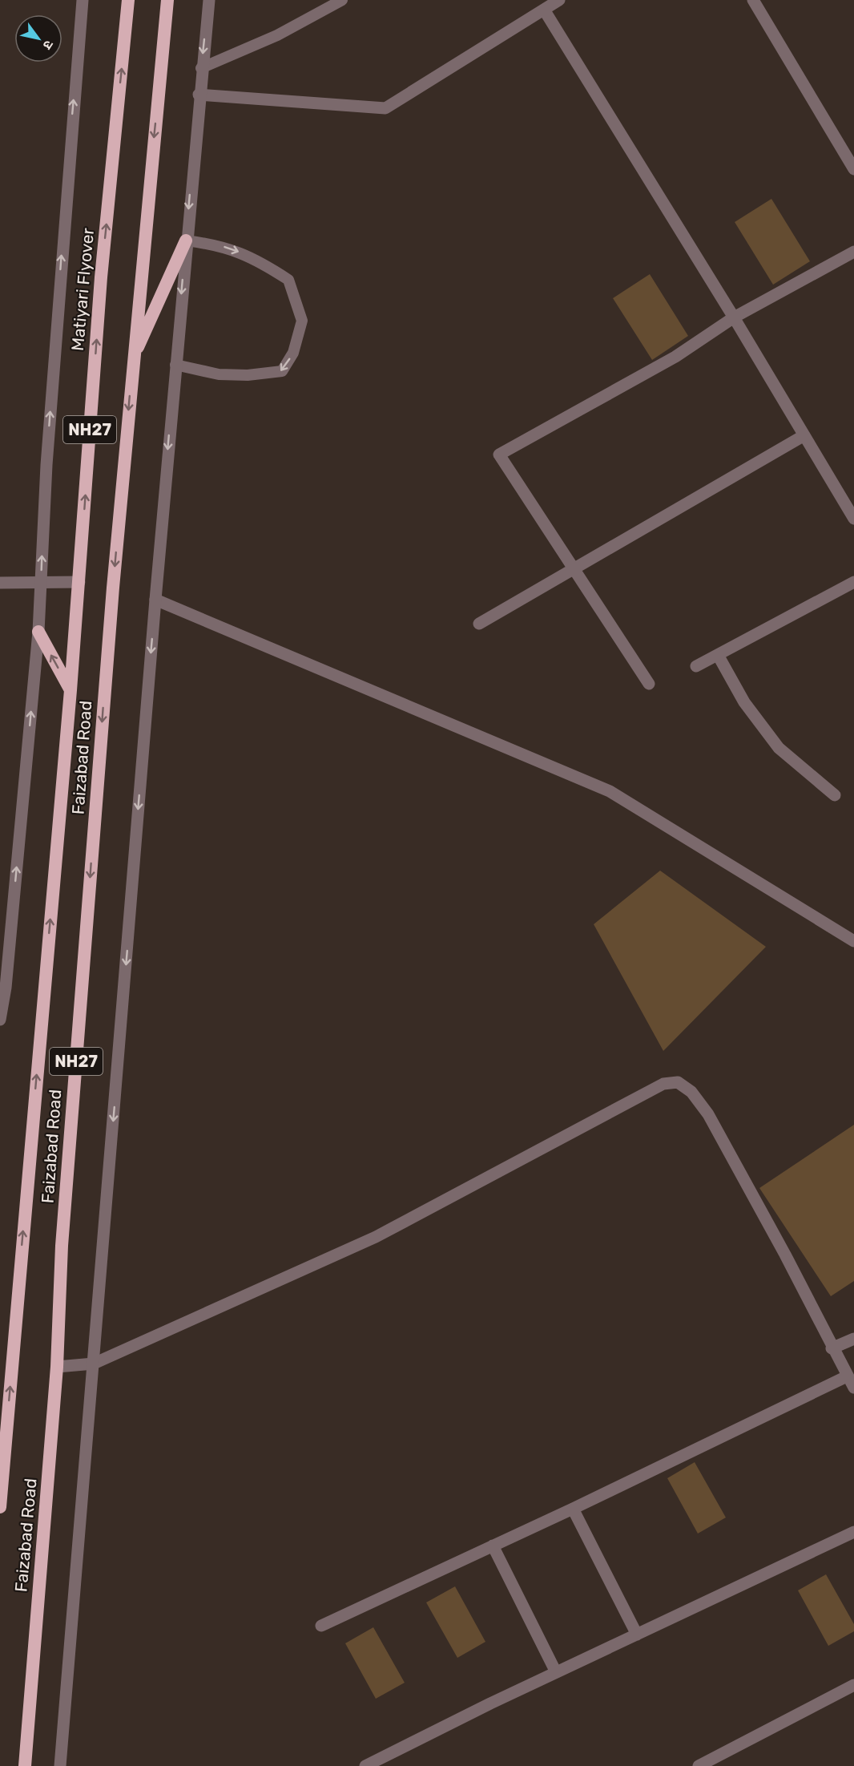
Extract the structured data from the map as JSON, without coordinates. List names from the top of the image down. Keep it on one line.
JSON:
{"streets":{"highway":["Matiyari Flyover","NH27","Faizabad Road"]},"crossings":[["Matiyari Flyover","Faizabad Road"],["NH27","Faizabad Road"]],"north":"bottom right"}
